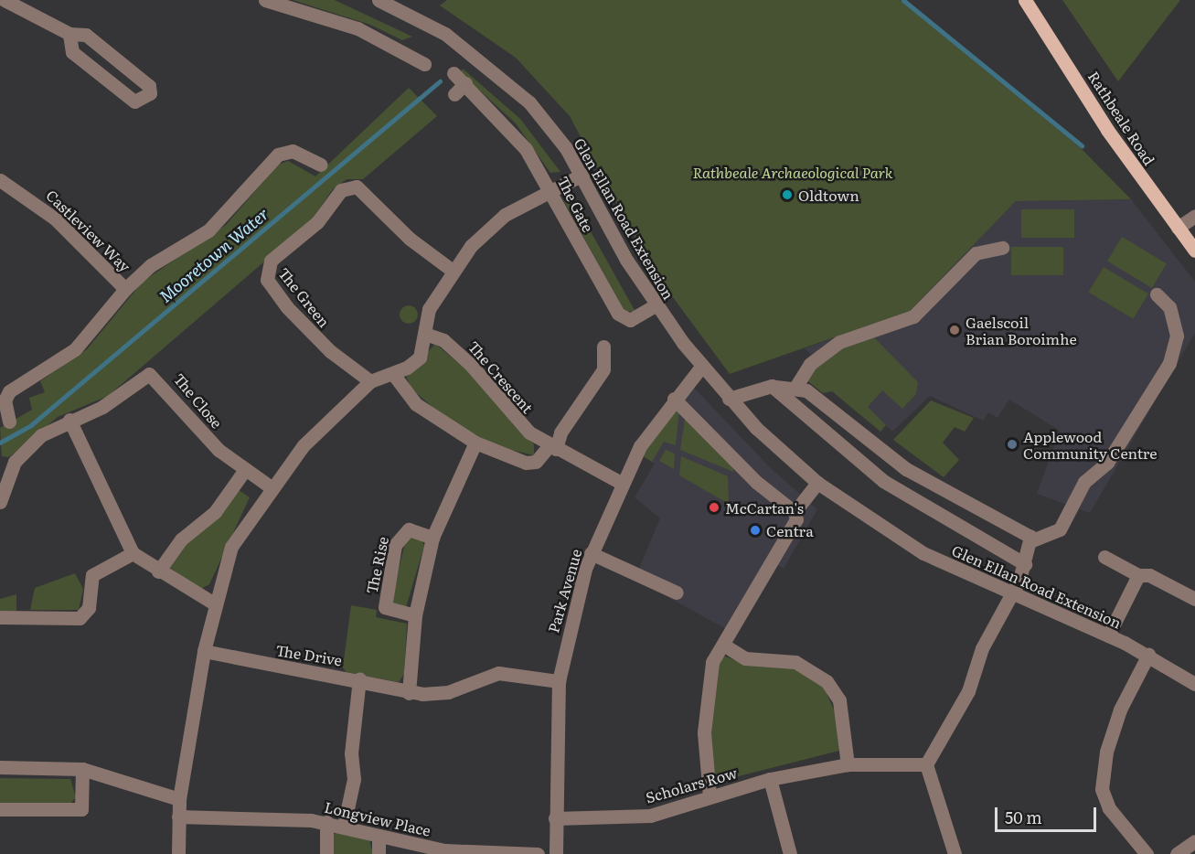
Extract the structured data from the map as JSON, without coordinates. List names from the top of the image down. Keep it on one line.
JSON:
{"streets":{"main road":["Rathbeale Road"],"street":["The Gate","Glen Ellan Road Extension","Castleview Way","The Green","The Crescent","The Close","The Rise","Park Avenue","The Drive","Scholars Row","Longview Place"]},"crossings":[["The Gate","Glen Ellan Road Extension"],["Glen Ellan Road Extension","Park Avenue"],["The Crescent","Park Avenue"],["Park Avenue","The Drive"],["Park Avenue","Scholars Row"]],"water":["Mooretown Water"],"parks":["Rathbeale Archaeological Park"],"places":["Oldtown","Gaelscoil Brian Boroimhe","Applewood Community Centre","McCartan's","Centra"],"scale_bar":"50 m"}
